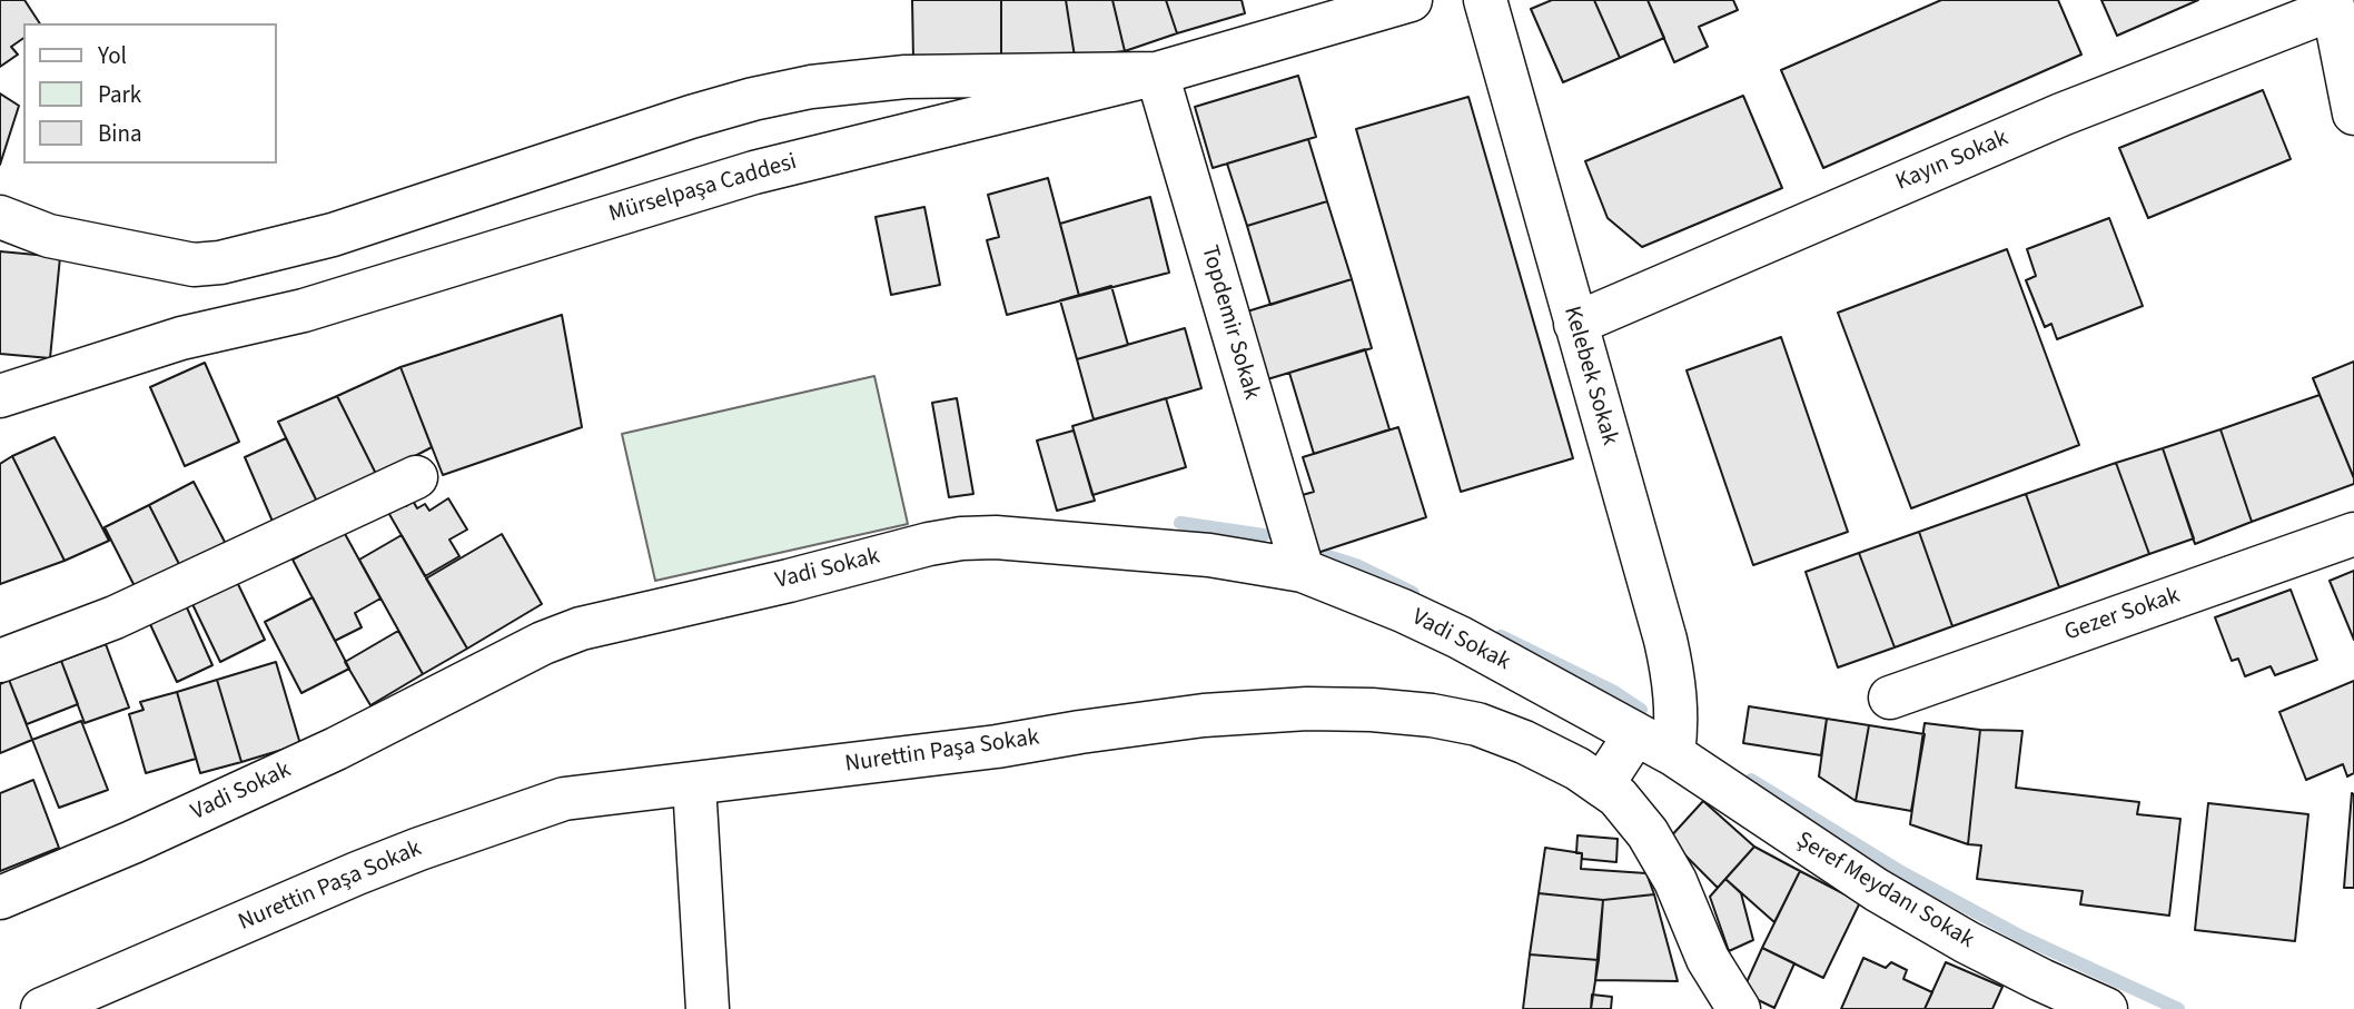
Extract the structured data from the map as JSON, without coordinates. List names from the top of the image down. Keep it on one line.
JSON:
{"streets":{"street":["Kayın Sokak","Mürselpaşa Caddesi","Topdemir Sokak","Kelebek Sokak","Vadi Sokak","Gezer Sokak","Nurettin Paşa Sokak","Şeref Meydanı Sokak"]},"crossings":[["Kayın Sokak","Kelebek Sokak"],["Mürselpaşa Caddesi","Topdemir Sokak"],["Topdemir Sokak","Vadi Sokak"],["Kelebek Sokak","Vadi Sokak"],["Kelebek Sokak","Şeref Meydanı Sokak"],["Vadi Sokak","Şeref Meydanı Sokak"]],"legend":["Yol","Park","Bina"]}
